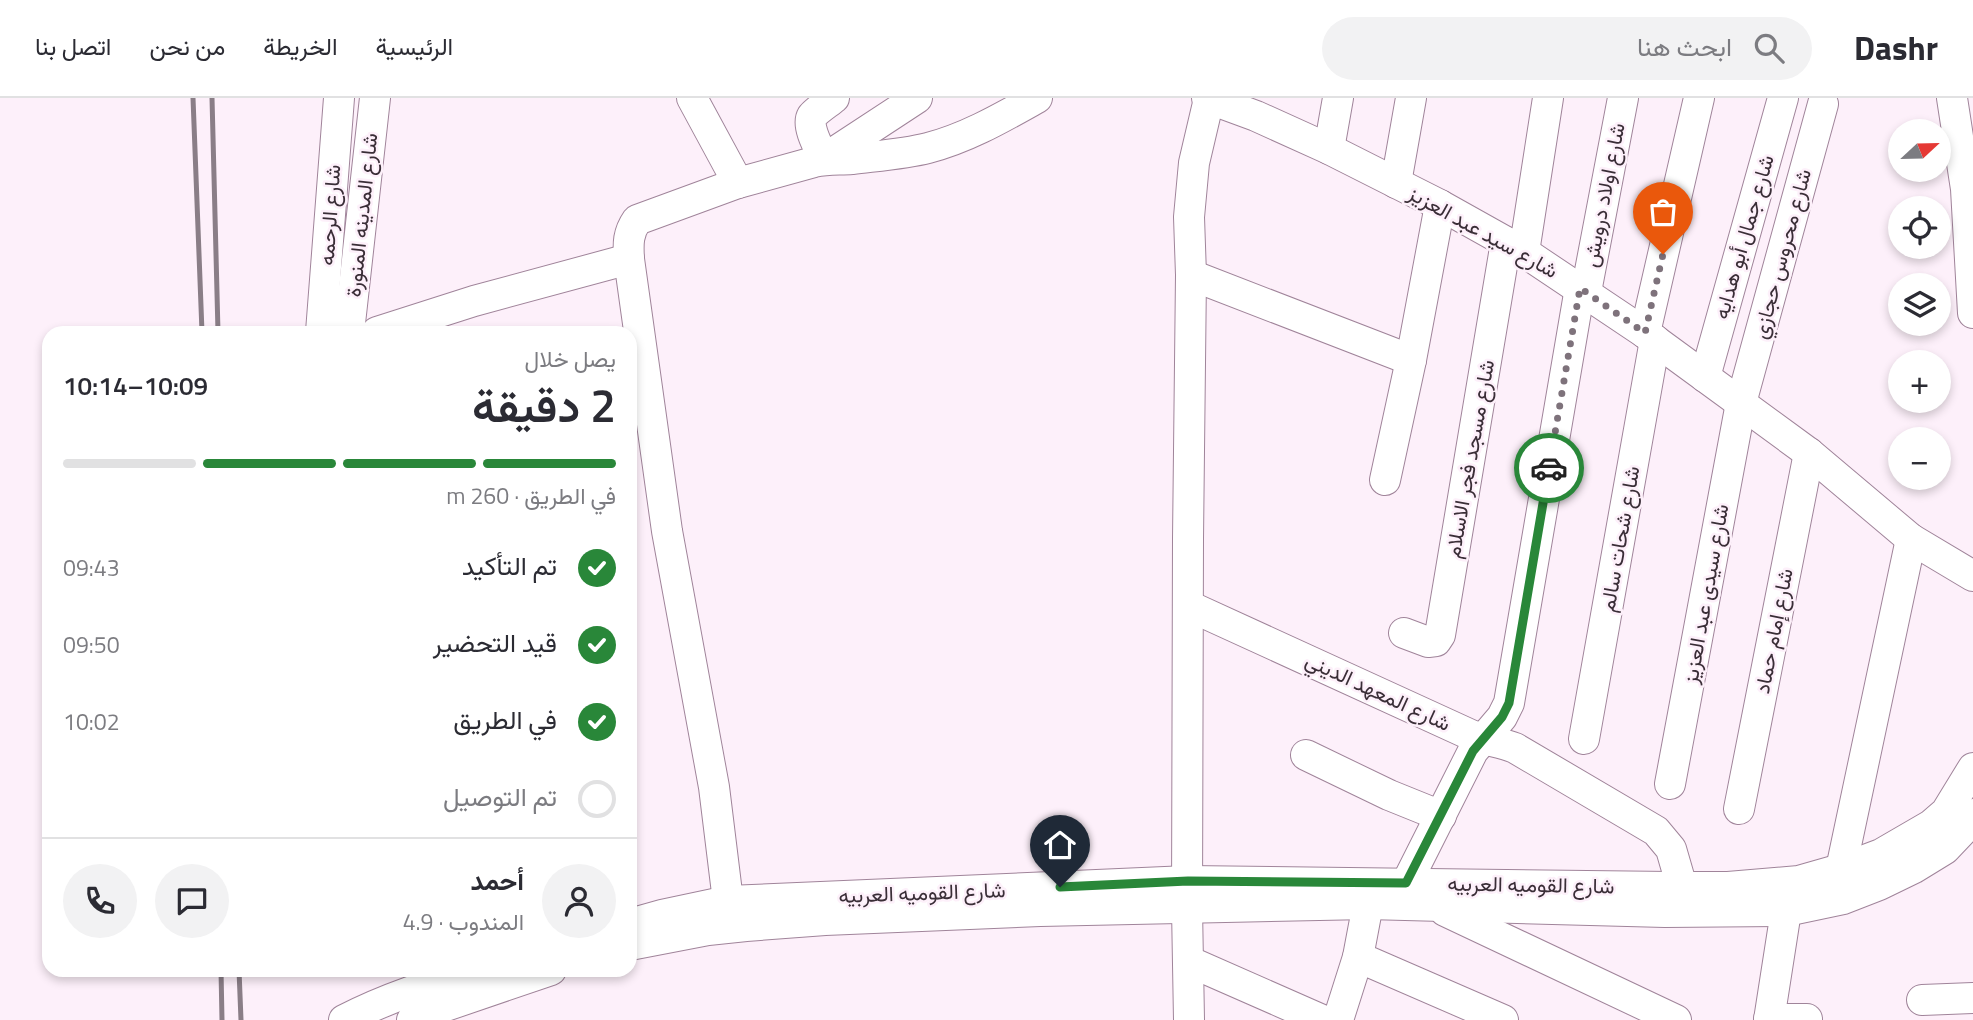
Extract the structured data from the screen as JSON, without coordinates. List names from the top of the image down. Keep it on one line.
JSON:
{"streets":{"street":["شارع اولاد درويش","شارع الرحمه","شارع المدينه المنورة","شارع سيد عبد العزيز","شارع جمال أبو هدايه","شارع محروس حجازي","شارع مسجد فجر الاسلام","شارع شحات سالم","شارع سيدى عبد العزيز","شارع إمام حماد","شارع المعهد الديني","شارع القوميه العربيه"]},"crossings":[["شارع اولاد درويش","شارع سيد عبد العزيز"],["شارع اولاد درويش","شارع المعهد الديني"],["شارع اولاد درويش","شارع القوميه العربيه"],["شارع سيد عبد العزيز","شارع جمال أبو هدايه"],["شارع سيد عبد العزيز","شارع محروس حجازي"],["شارع سيد عبد العزيز","شارع مسجد فجر الاسلام"],["شارع سيد عبد العزيز","شارع شحات سالم"],["شارع سيد عبد العزيز","شارع سيدى عبد العزيز"],["شارع سيد عبد العزيز","شارع إمام حماد"],["شارع محروس حجازي","شارع سيدى عبد العزيز"],["شارع المعهد الديني","شارع القوميه العربيه"]],"north":"right","page":{"header":"Dashr","search":"ابحث هنا","nav":["الرئيسية","الخريطة","من نحن","اتصل بنا"],"map_buttons":["+","−"],"heading":["2 دقيقة","يصل خلال","10:09–10:14"],"panel":["أحمد","المندوب · 4.9"],"bar":"في الطريق · 260 m","list":[["تم التأكيد","09:43"],["قيد التحضير","09:50"],["في الطريق","10:02"],"تم التوصيل"]}}
